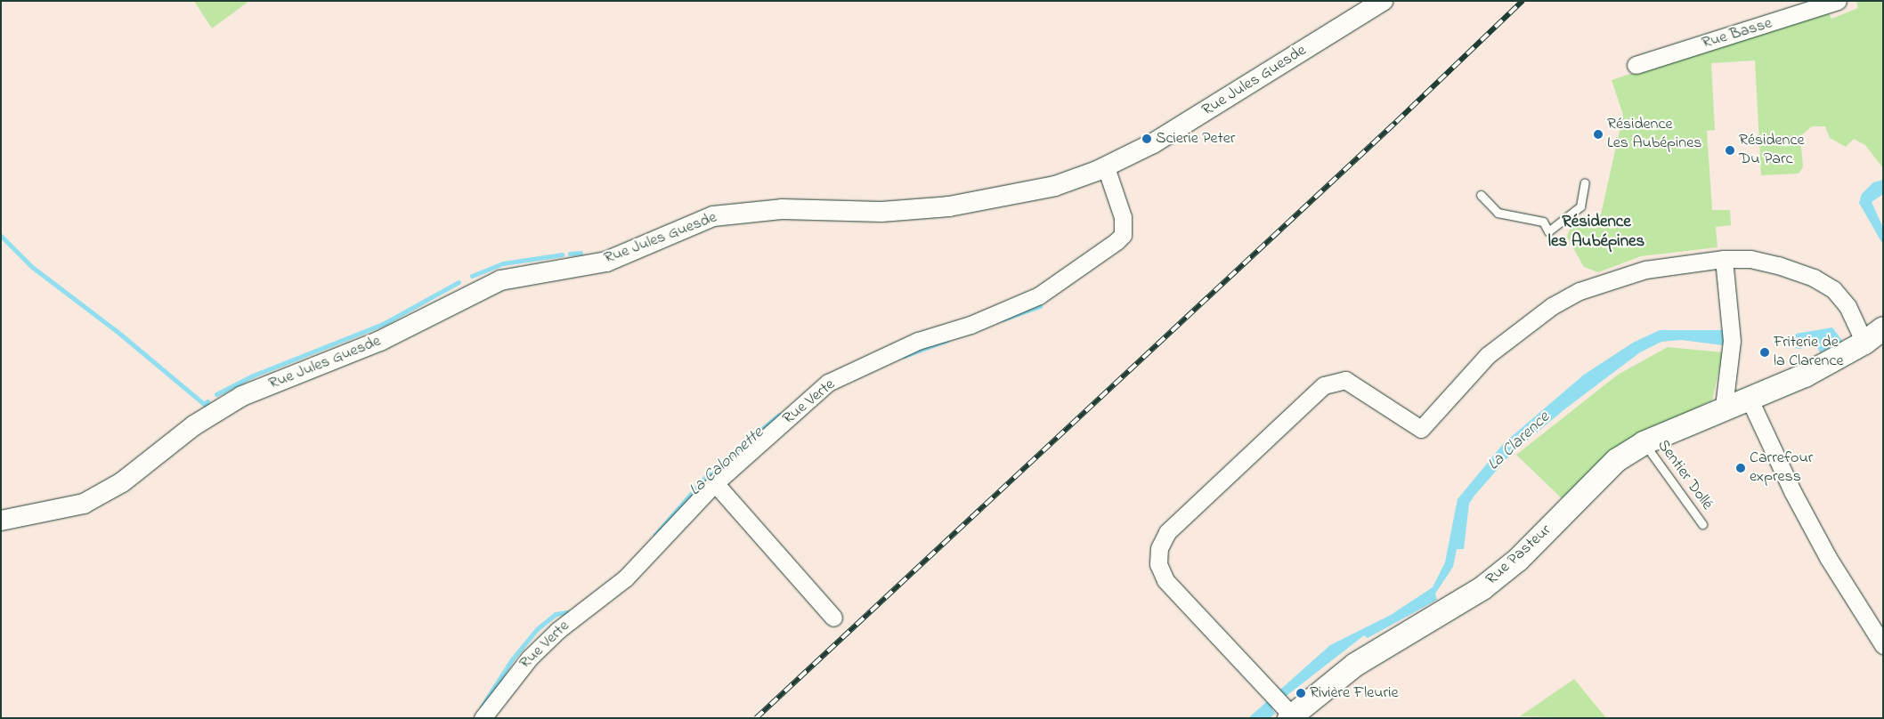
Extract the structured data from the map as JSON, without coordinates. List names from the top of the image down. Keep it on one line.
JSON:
{"streets":{"main road":["Rue Pasteur"],"street":["Rue Basse","Rue Jules Guesde","Rue Verte"],"lane":["Sentier Dollé"]},"crossings":[["Rue Jules Guesde","Rue Verte"],["Sentier Dollé","Rue Pasteur"]],"districts":["Résidence les Aubépines"],"water":["La Clarence","La Calonnette"],"places":["Résidence Les Aubépines","Scierie Peter","Résidence Du Parc","Friterie de la Clarence","Carrefour express","Rivière Fleurie"]}
